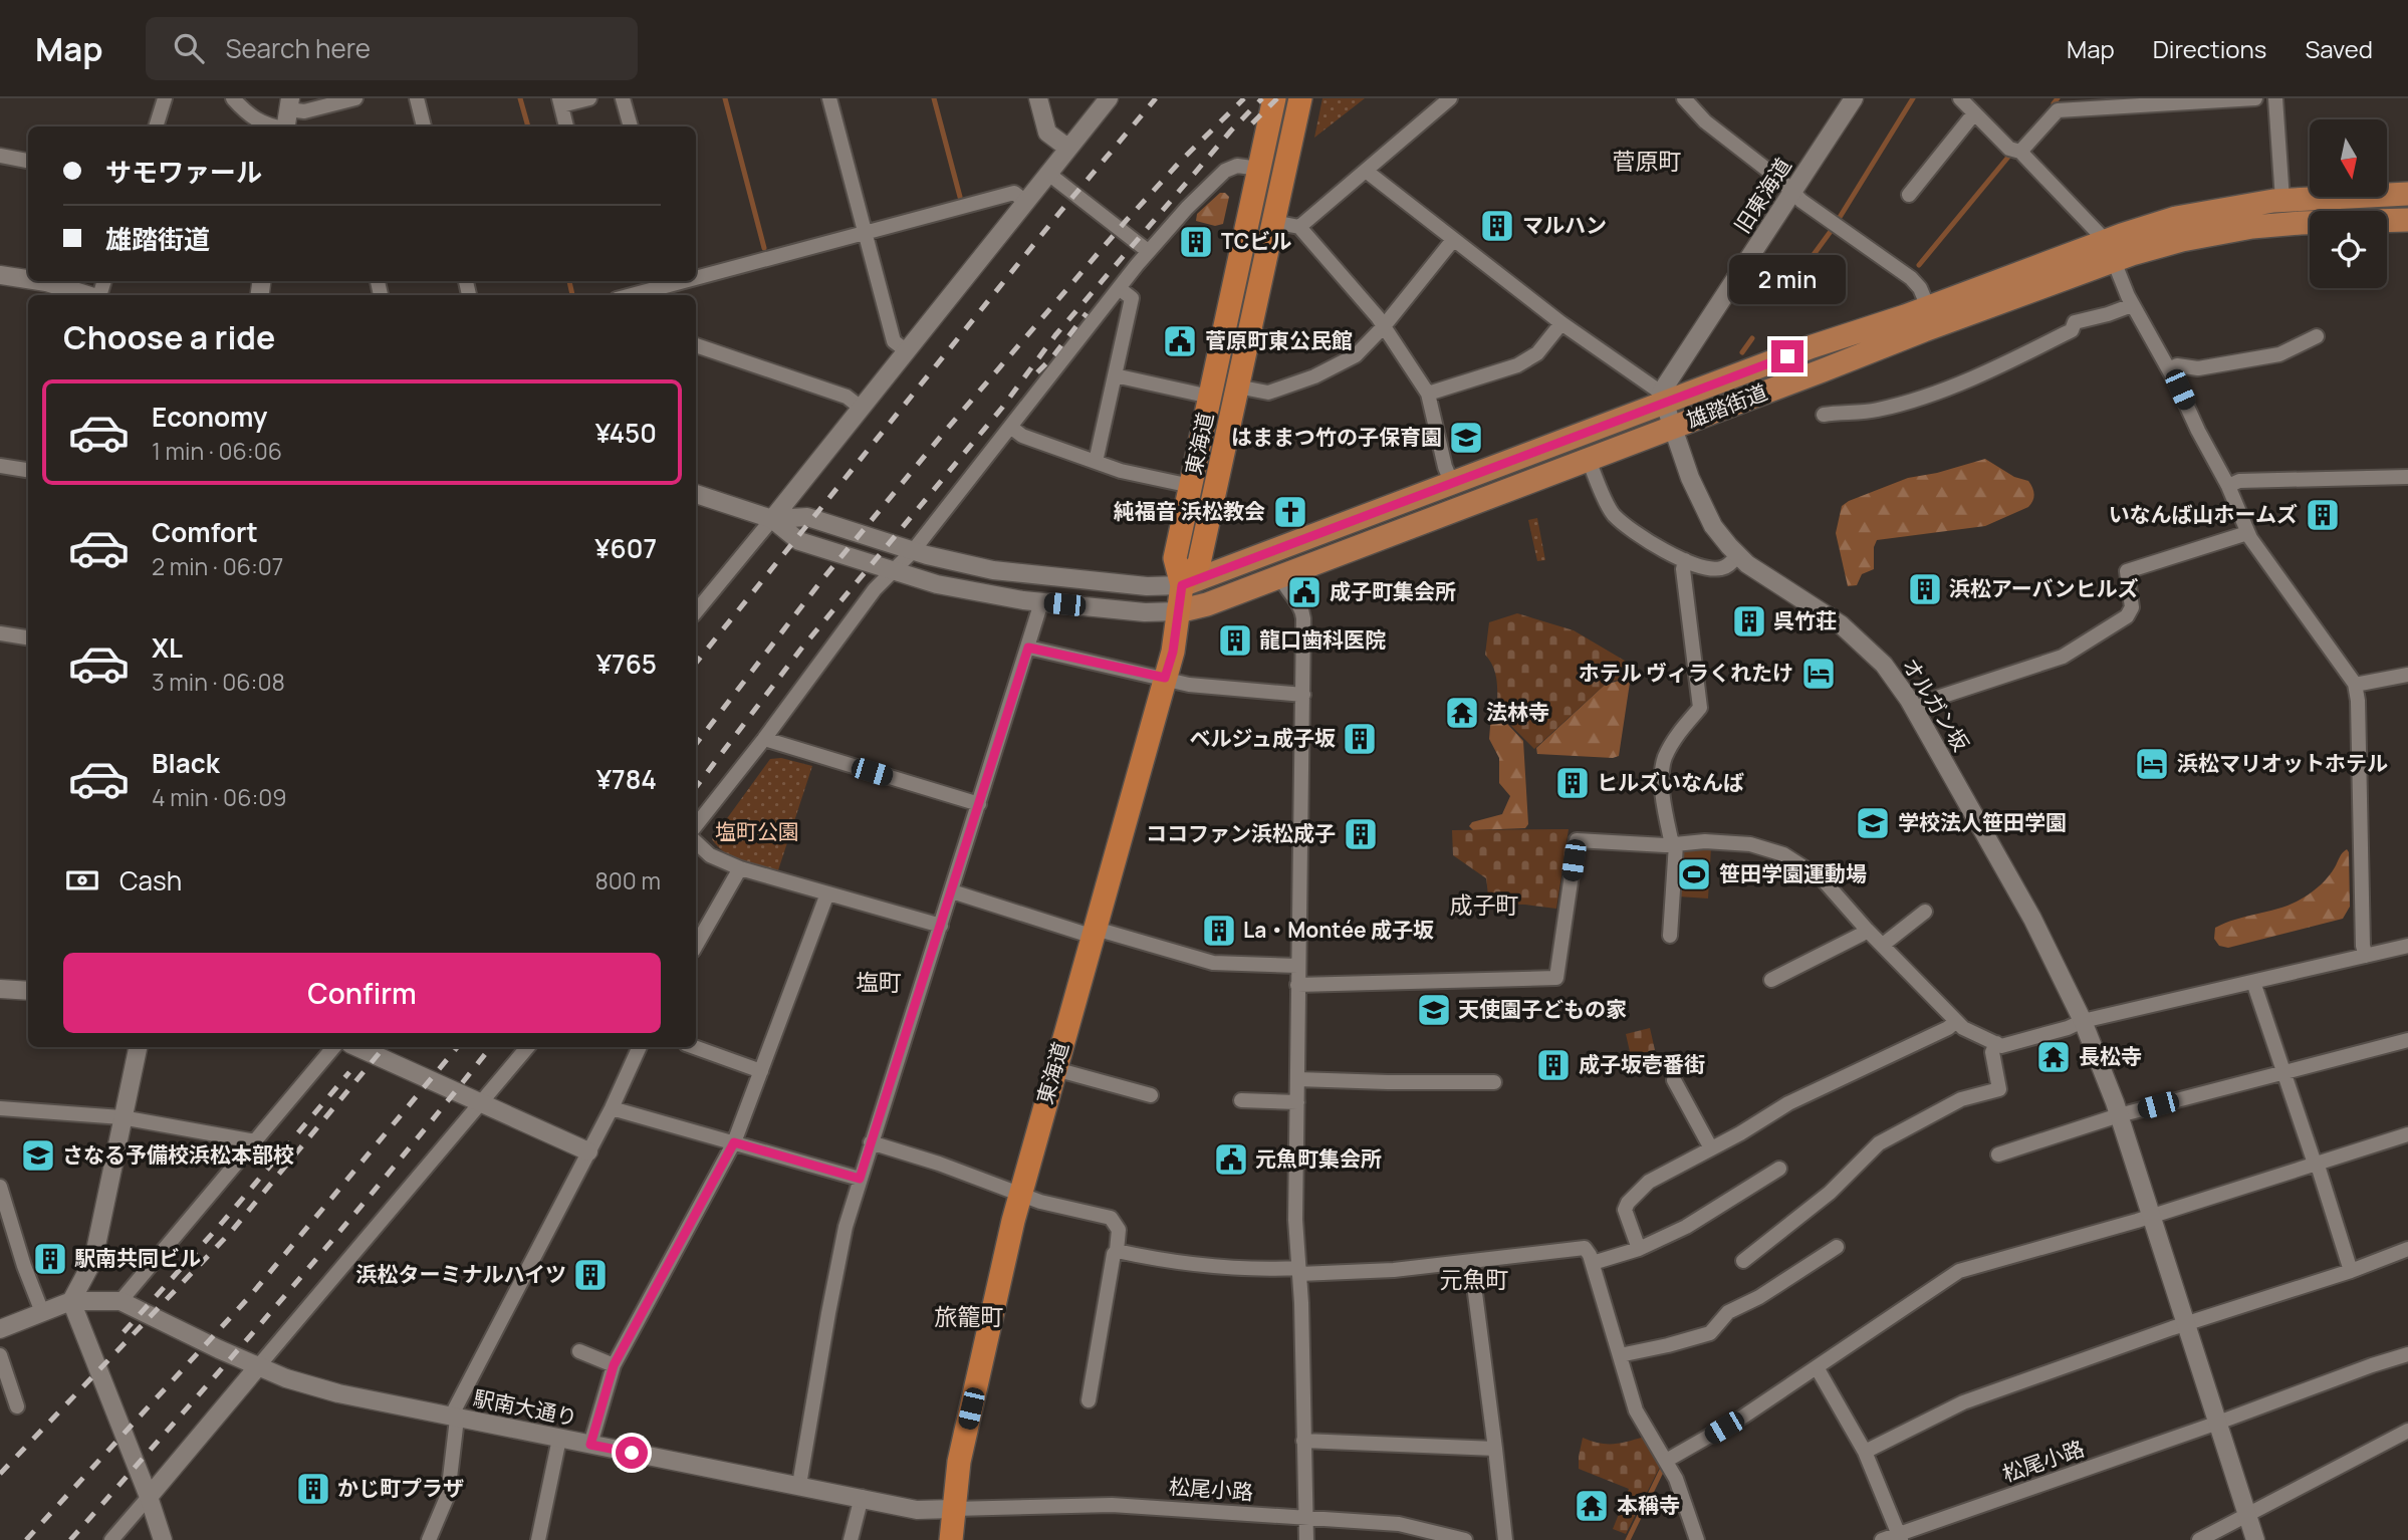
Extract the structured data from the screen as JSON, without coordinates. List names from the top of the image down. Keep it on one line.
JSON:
{"streets":{"highway":["東海道"],"main road":["雄踏街道"],"street":["旧東海道","オルガン坂","駅南大通り","松尾小路"]},"crossings":[["旧東海道","雄踏街道"],["雄踏街道","東海道"],["雄踏街道","オルガン坂"],["東海道","駅南大通り"],["東海道","松尾小路"],["オルガン坂","松尾小路"],["駅南大通り","松尾小路"]],"districts":["菅原町","成子町","塩町","元魚町","旅籠町"],"parks":["塩町公園"],"places":{"building":["マルハン","TCビル","いなんば山ホームズ","浜松アーバンヒルズ","呉竹荘","龍口歯科医院","ベルジュ成子坂","ヒルズいなんば","ココファン浜松成子","La・Montée 成子坂","成子坂壱番街","駅南共同ビル","浜松ターミナルハイツ","かじ町プラザ"],"public building":["菅原町東公民館","成子町集会所","元魚町集会所"],"school or university":["はままつ竹の子保育園","学校法人笹田学園","天使園子どもの家","さなる予備校浜松本部校"],"church":["純福音 浜松教会"],"hotel":["ホテル ヴィラくれたけ","浜松マリオットホテル"],"temple":["法林寺","長松寺","本稱寺"],"sports":["笹田学園運動場"]},"north":"bottom","page":{"header":"Map","search":"Search here","nav":["Map","Directions","Saved"],"banner":["サモワァール","雄踏街道"],"bubble":"2 min","heading":"Choose a ride","list":[{"name":"Economy","note":"1 min · 06:06","value":"¥450"},{"name":"Comfort","note":"2 min · 06:07","value":"¥607"},{"name":"XL","note":"3 min · 06:08","value":"¥765"},{"name":"Black","note":"4 min · 06:09","value":"¥784"}],"pay":["Cash","800 m"],"buttons":"Confirm"}}
